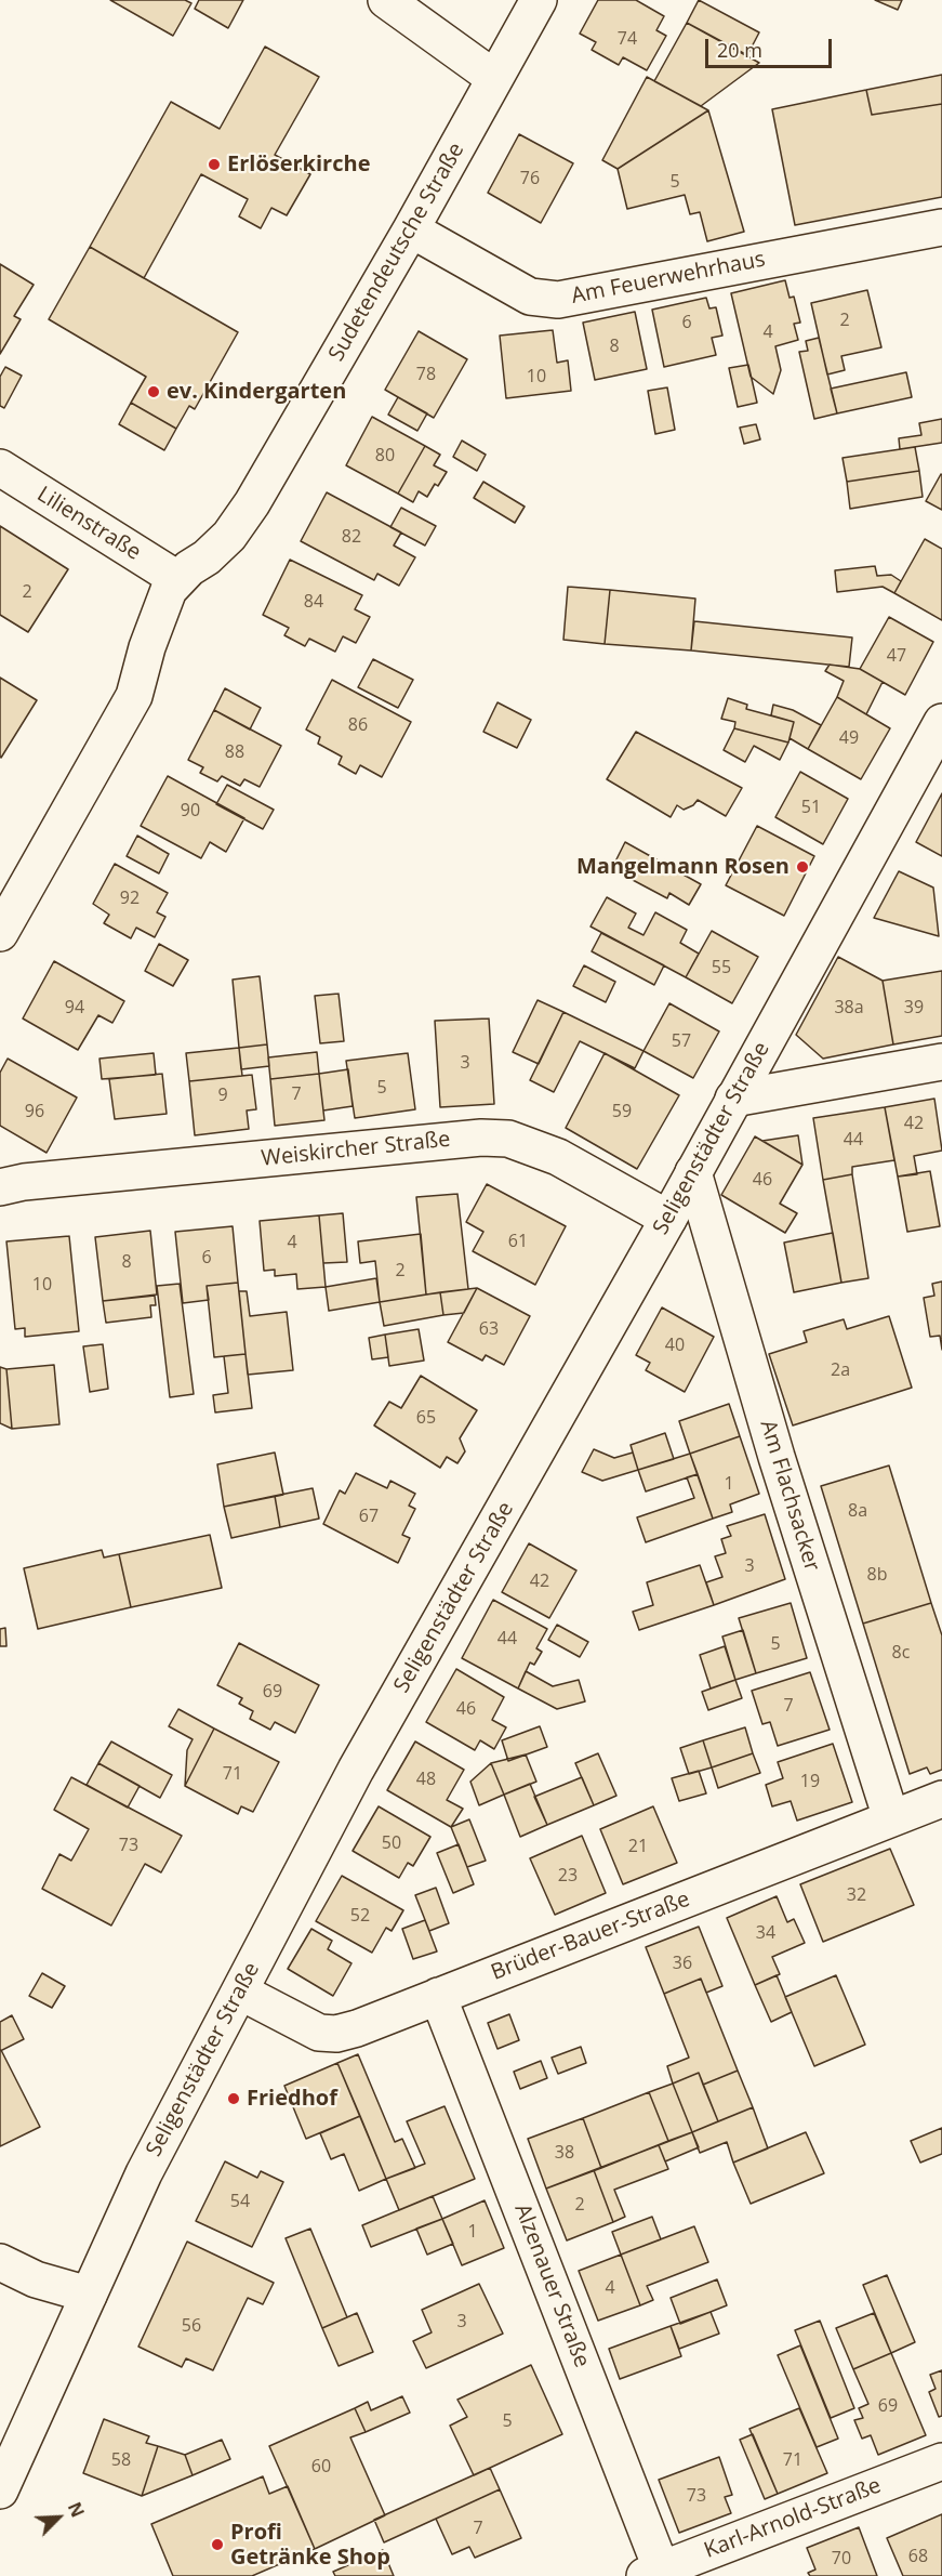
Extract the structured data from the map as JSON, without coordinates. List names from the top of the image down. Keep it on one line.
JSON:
{"streets":{"street":["Sudetendeutsche Straße","Am Feuerwehrhaus","Lilienstraße","Seligenstädter Straße","Weiskircher Straße","Am Flachsacker","Brüder-Bauer-Straße","Alzenauer Straße","Karl-Arnold-Straße"]},"crossings":[["Sudetendeutsche Straße","Am Feuerwehrhaus"],["Sudetendeutsche Straße","Lilienstraße"],["Seligenstädter Straße","Weiskircher Straße"],["Seligenstädter Straße","Am Flachsacker"],["Seligenstädter Straße","Brüder-Bauer-Straße"],["Am Flachsacker","Brüder-Bauer-Straße"],["Brüder-Bauer-Straße","Alzenauer Straße"],["Alzenauer Straße","Karl-Arnold-Straße"]],"places":["Erlöserkirche","ev. Kindergarten","Mangelmann Rosen","Friedhof","Profi Getränke Shop"],"house_numbers":["74","76","5","2","6","4","8","78","10","80","82","2","84","47","86","49","88","51","90","92","55","94","38a","39","57","3","5","7","9","96","59","42","44","46","61","4","6","8","2","10","63","40","2a","65","1","8a","67","3","8b","42","44","5","8c","69","7","46","71","48","19","50","73","21","23","32","52","34","36","38","54","2","1","4","3","56","69","5","58","71","60","73","7","68","70"],"scale_bar":"20 m","north":"top right"}
